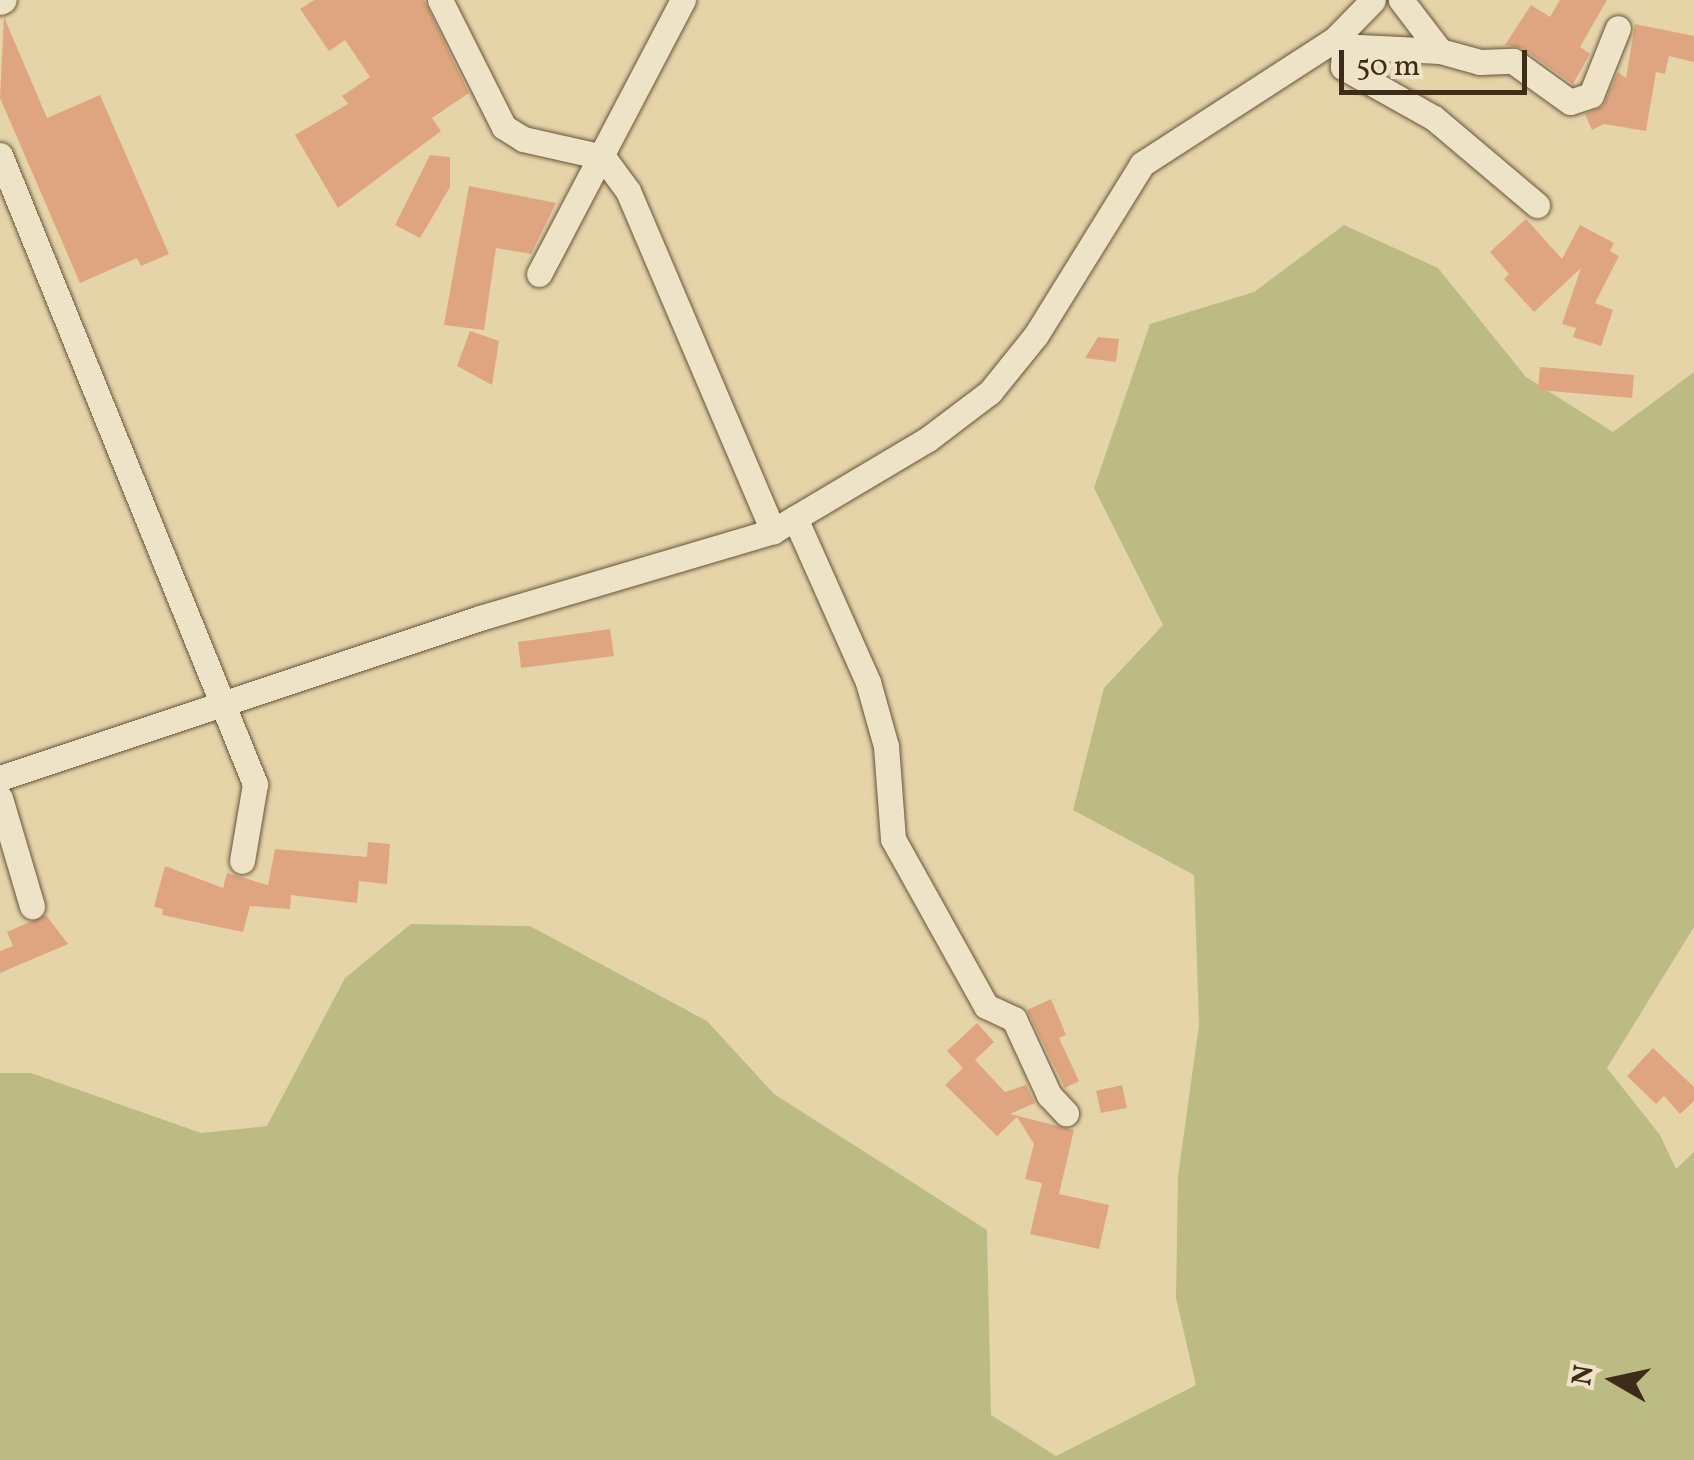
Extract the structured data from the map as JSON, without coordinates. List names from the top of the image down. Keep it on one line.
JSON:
{"scale_bar":"50 m","north":"left"}
